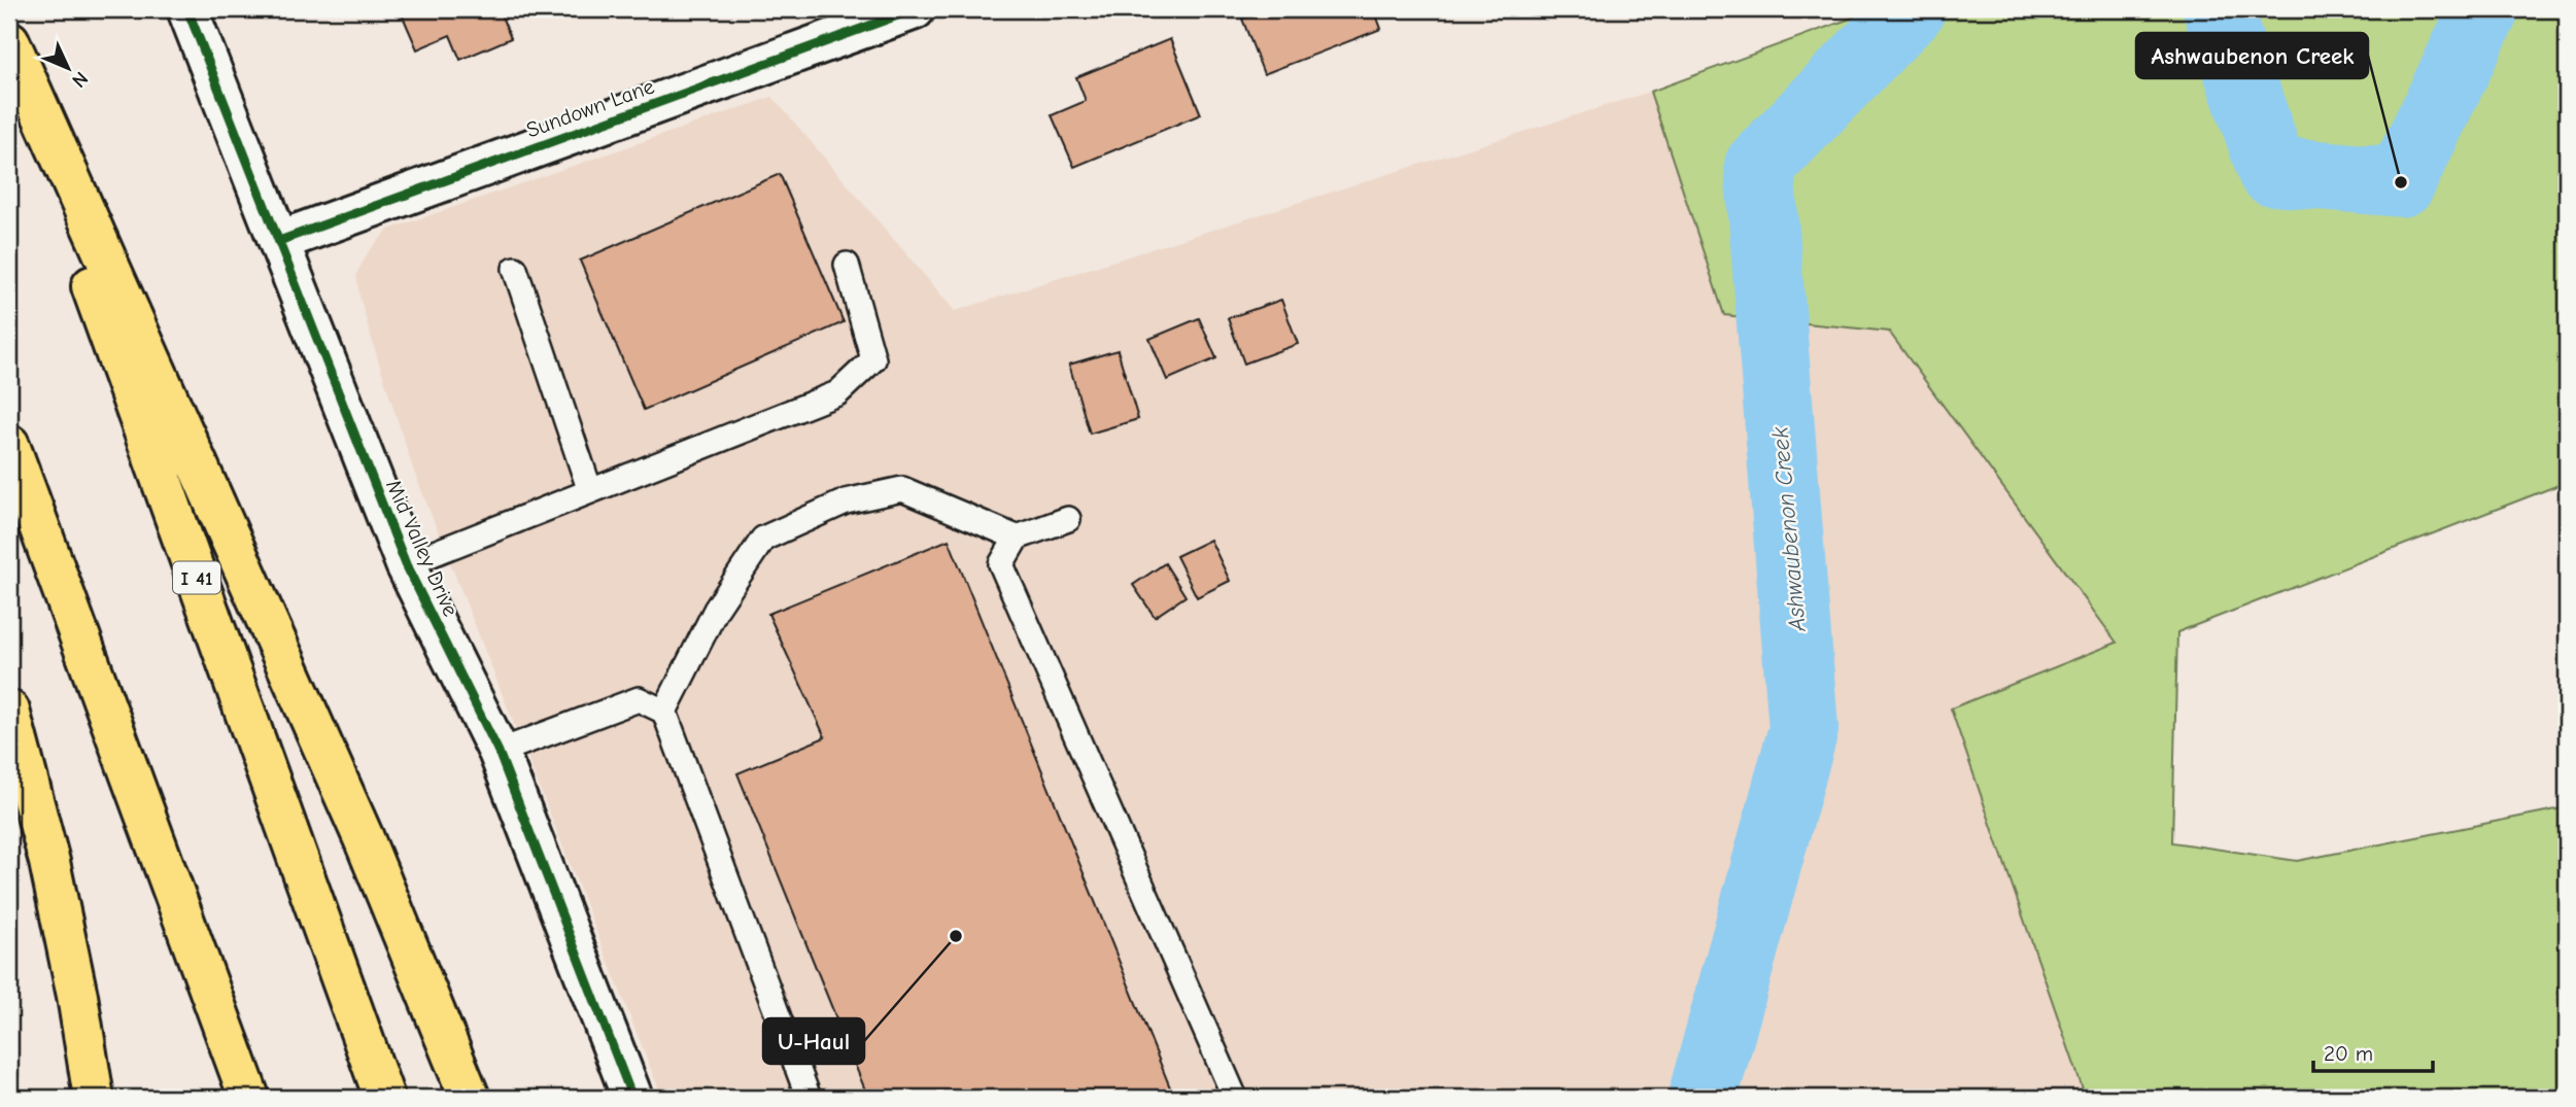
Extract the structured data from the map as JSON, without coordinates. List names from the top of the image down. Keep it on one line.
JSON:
{"streets":{"highway":["I 41"],"street":["Sundown Lane","Mid Valley Drive"]},"crossings":[["Sundown Lane","Mid Valley Drive"]],"water":["Ashwaubenon Creek"],"places":["Ashwaubenon Creek","U-Haul"],"scale_bar":"20 m","north":"bottom right"}
